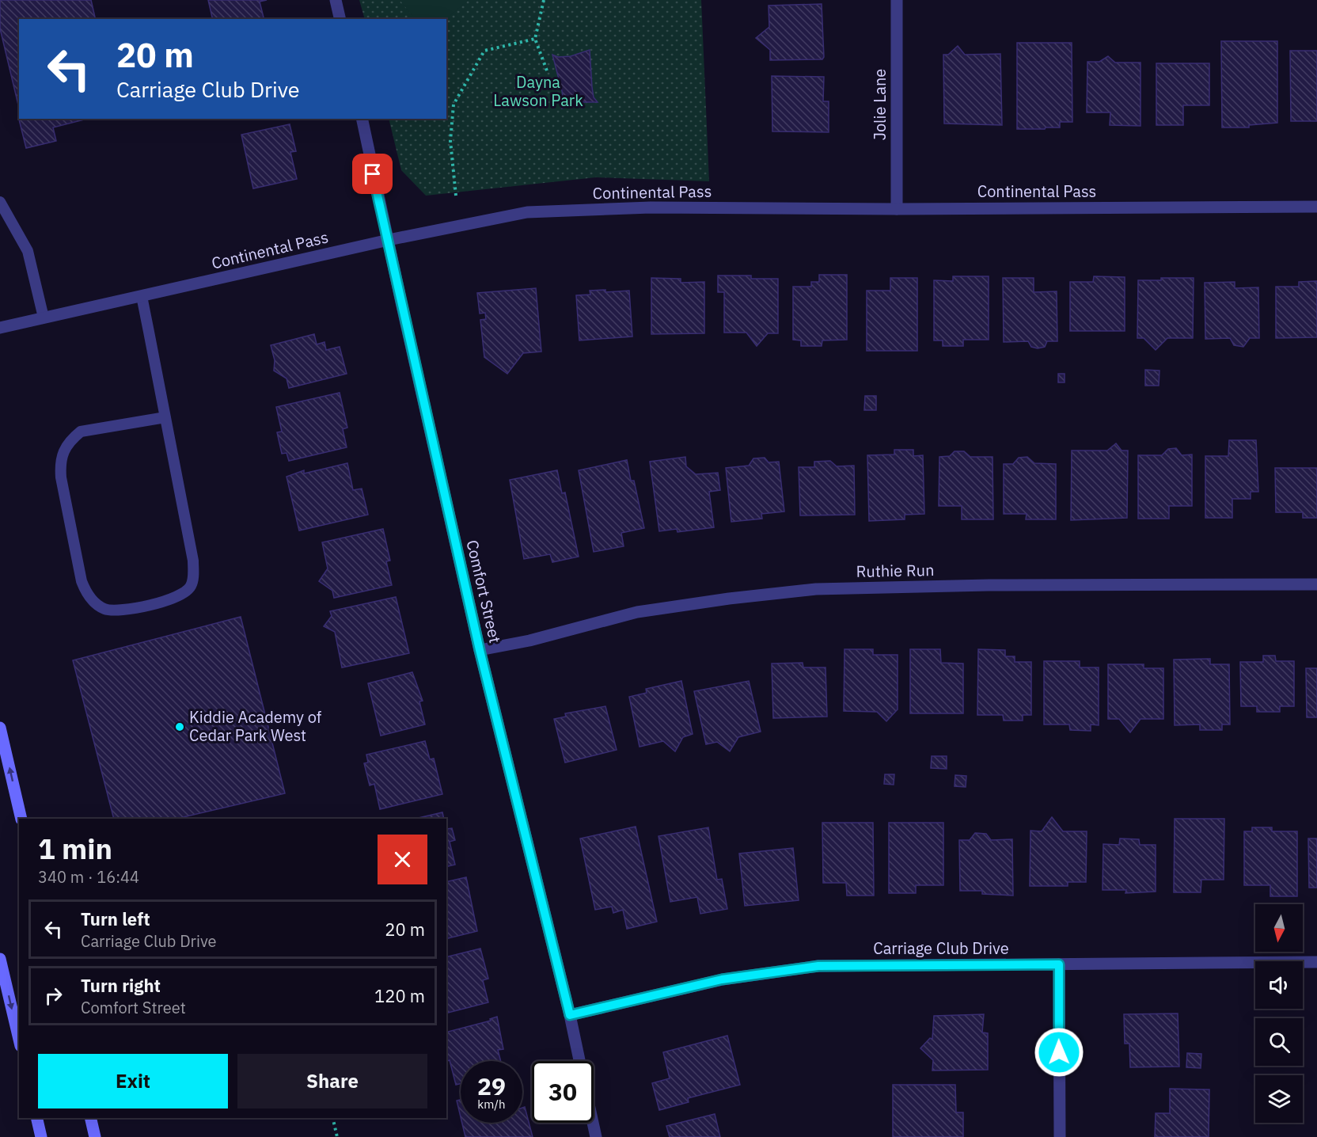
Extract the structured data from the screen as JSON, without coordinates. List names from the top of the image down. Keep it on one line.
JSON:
{"streets":{"street":["Jolie Lane","Continental Pass","Ruthie Run","Comfort Street","Carriage Club Drive"]},"crossings":[["Jolie Lane","Continental Pass"],["Continental Pass","Comfort Street"],["Ruthie Run","Comfort Street"],["Comfort Street","Carriage Club Drive"]],"parks":["Dayna Lawson Park"],"places":["Kiddie Academy of Cedar Park West"],"north":"bottom","page":{"turn":["20 m","Carriage Club Drive"],"heading":["1 min","340 m · 16:44"],"list":[{"name":"Turn left","note":"Carriage Club Drive","value":"20 m"},{"name":"Turn right","note":"Comfort Street","value":"120 m"}],"buttons":["Exit","Share"],"speed":"29 km/h","limit":"30"}}
